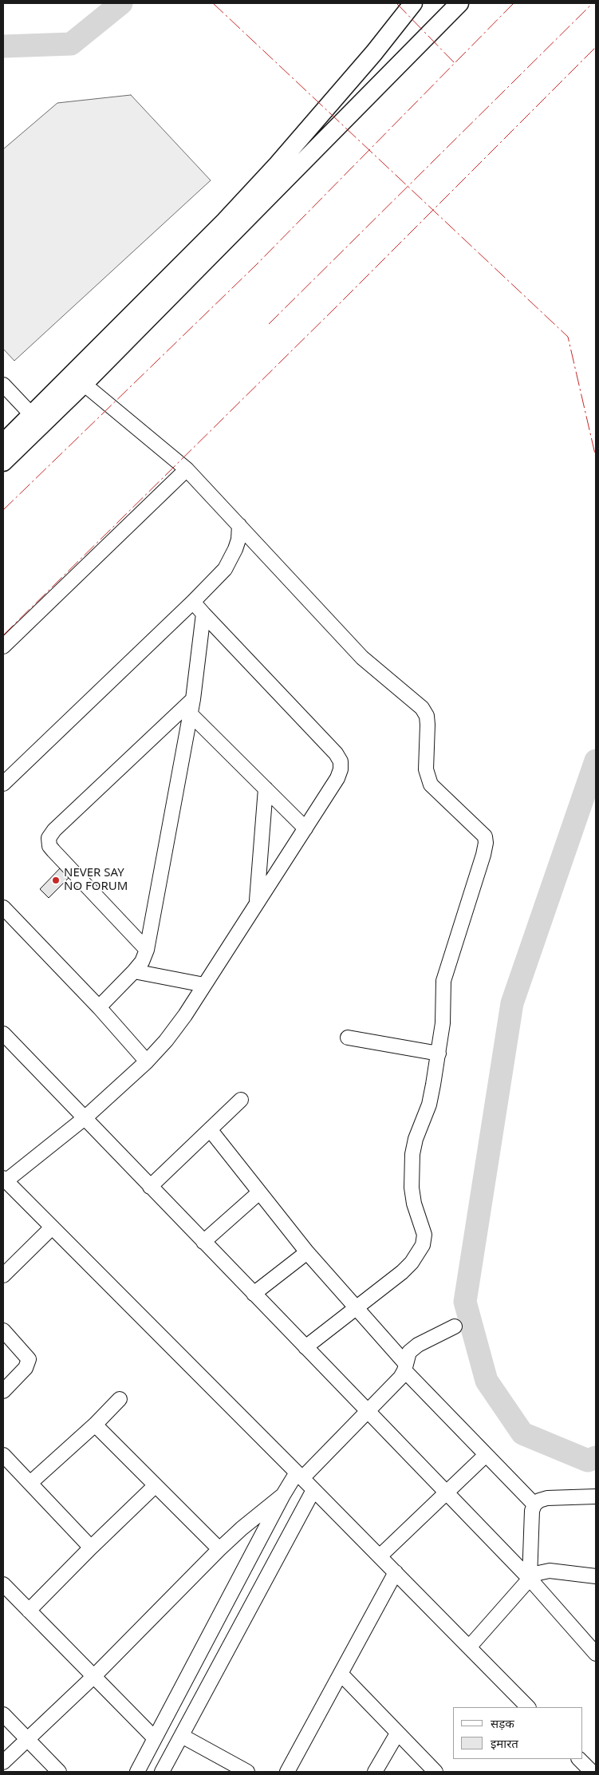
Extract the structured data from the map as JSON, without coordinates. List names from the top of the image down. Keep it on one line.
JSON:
{"places":["NEVER SAY NO FORUM"],"legend":["सड़क","इमारत"]}
